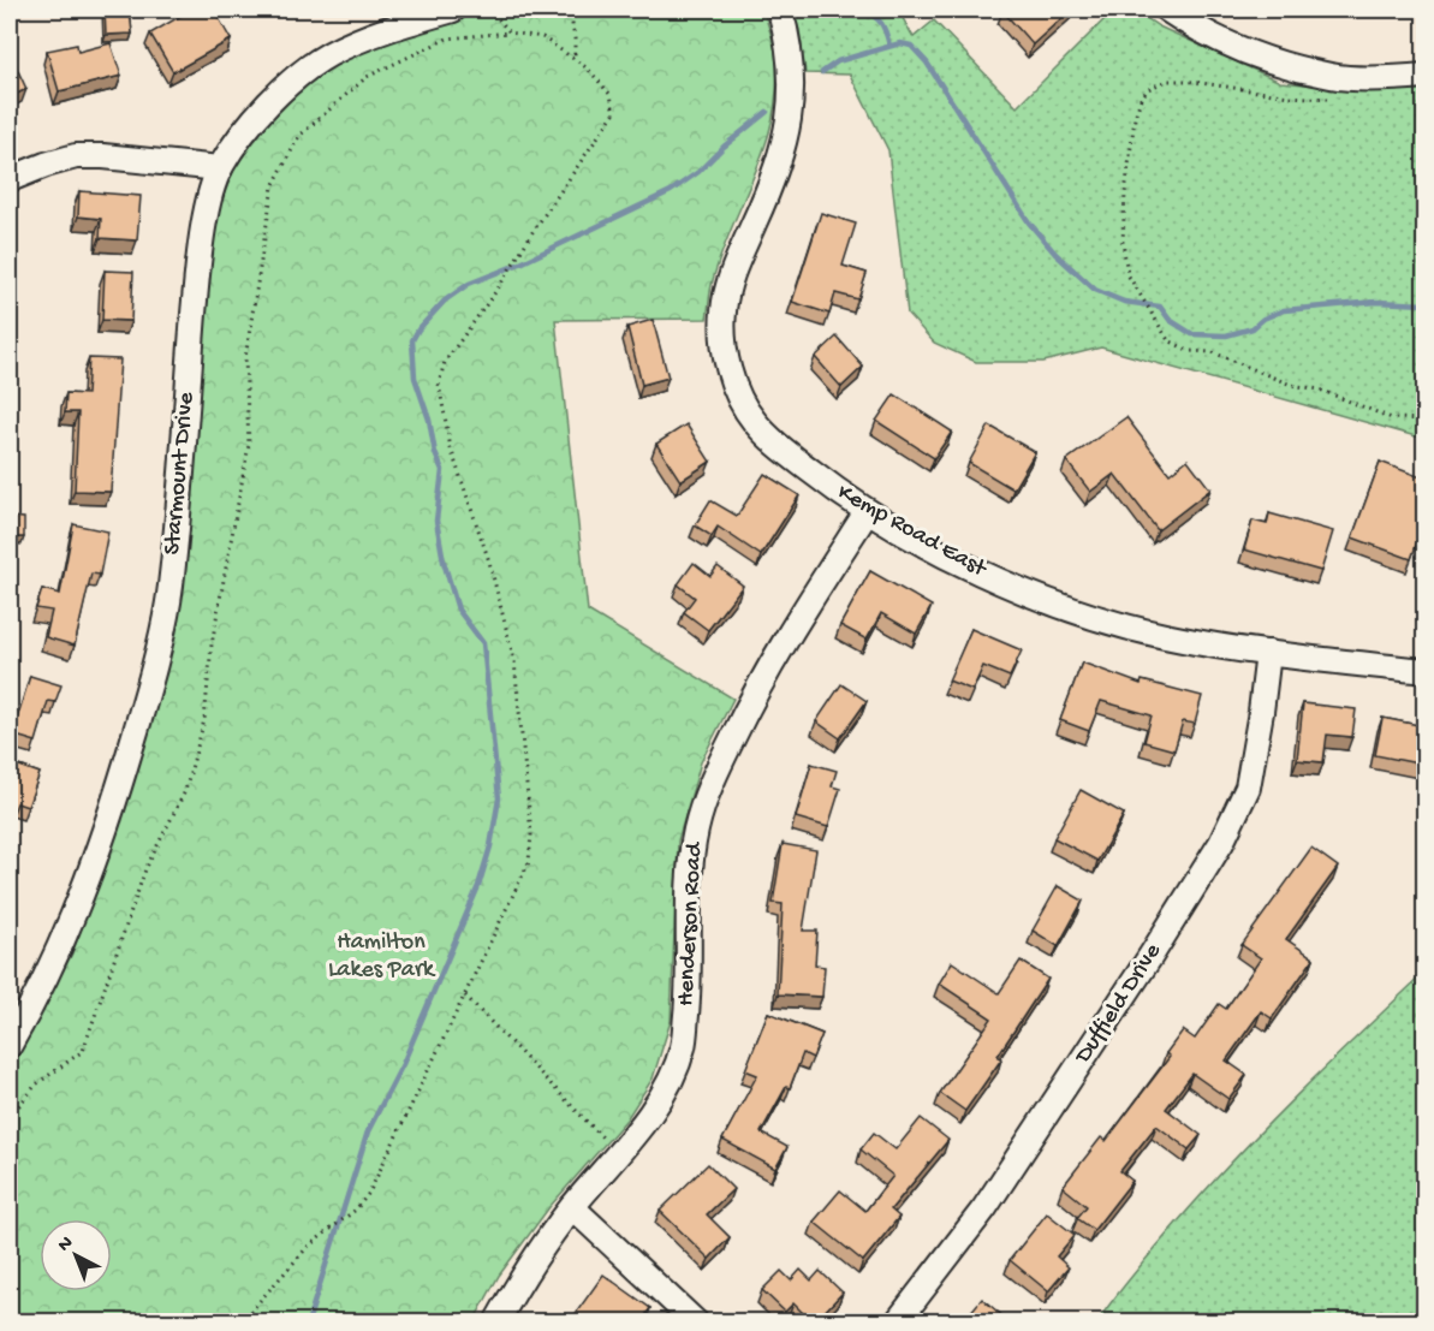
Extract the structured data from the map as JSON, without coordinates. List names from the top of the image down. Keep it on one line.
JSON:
{"streets":{"street":["Starmount Drive","Kemp Road East","Henderson Road","Duffield Drive"]},"crossings":[["Kemp Road East","Henderson Road"],["Kemp Road East","Duffield Drive"]],"parks":["Hamilton Lakes Park"],"north":"top left"}
